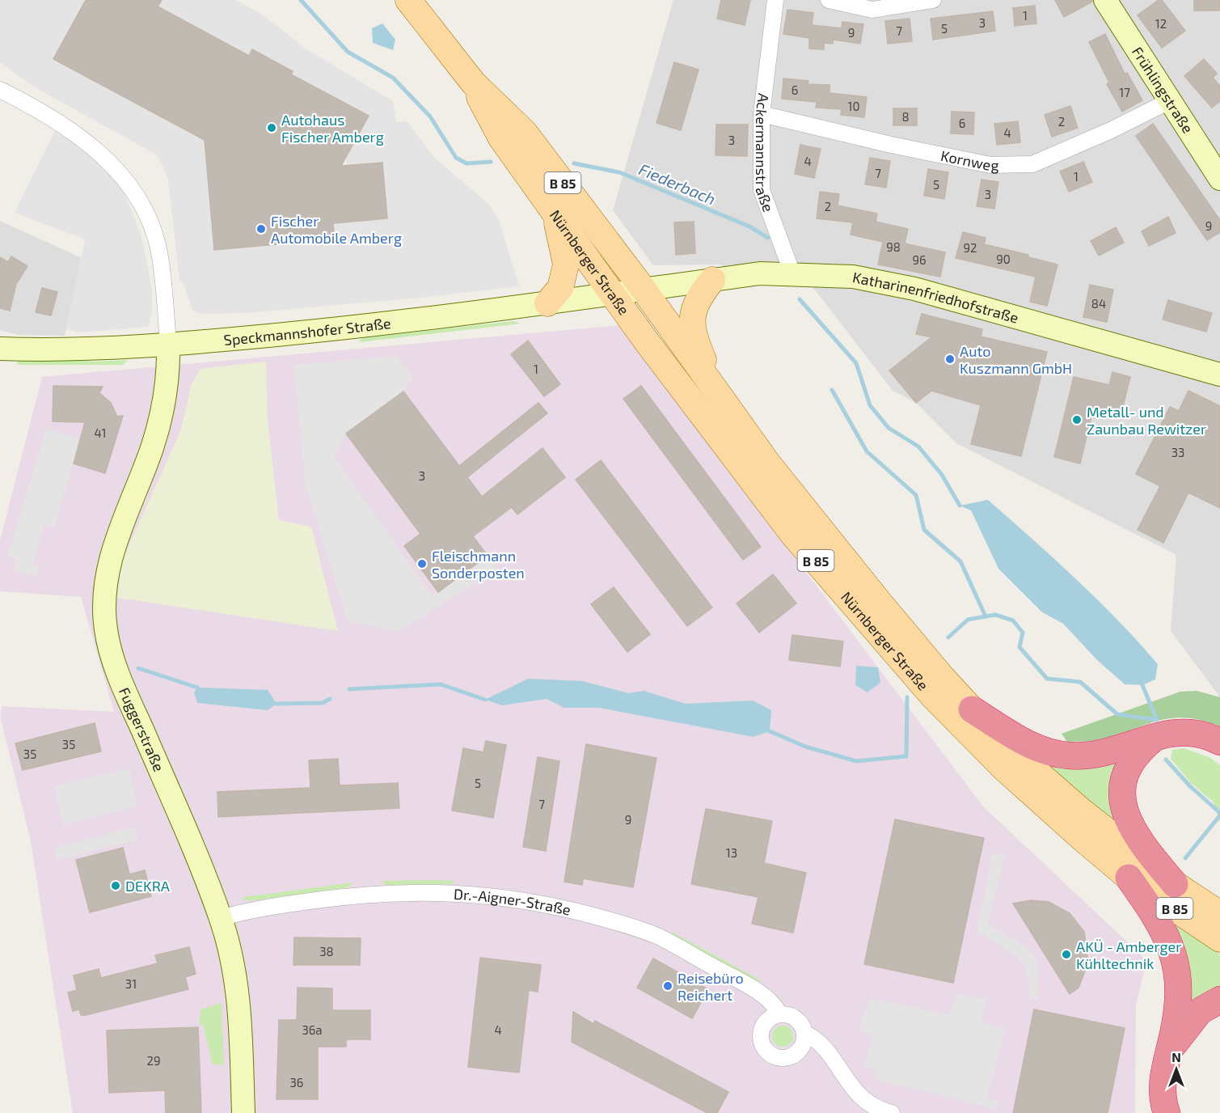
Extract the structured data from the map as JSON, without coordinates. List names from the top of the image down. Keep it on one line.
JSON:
{"streets":{"main road":["B 85","Nürnberger Straße"],"street":["Frühlingstraße","Ackermannstraße","Kornweg","Katharinenfriedhofstraße","Speckmannshofer Straße","Fuggerstraße","Dr.-Aigner-Straße"]},"crossings":[["Frühlingstraße","Kornweg"],["Ackermannstraße","Kornweg"],["Ackermannstraße","Katharinenfriedhofstraße"],["B 85","Nürnberger Straße"],["Nürnberger Straße","Katharinenfriedhofstraße"],["Nürnberger Straße","Speckmannshofer Straße"],["Katharinenfriedhofstraße","Speckmannshofer Straße"],["Speckmannshofer Straße","Fuggerstraße"],["Fuggerstraße","Dr.-Aigner-Straße"]],"water":["Fiederbach"],"places":["Autohaus Fischer Amberg","Fischer Automobile Amberg","Auto Kuszmann GmbH","Metall- und Zaunbau Rewitzer","Fleischmann Sonderposten","DEKRA","AKÜ - Amberger Kühltechnik","Reisebüro Reichert"],"house_numbers":["1","3","12","5","7","9","6","17","10","8","2","6","4","3","4","7","1","5","3","2","9","98","92","90","96","84","1","41","33","3","35","35","5","7","9","13","38","31","36a","4","29","36"],"north":"top"}
